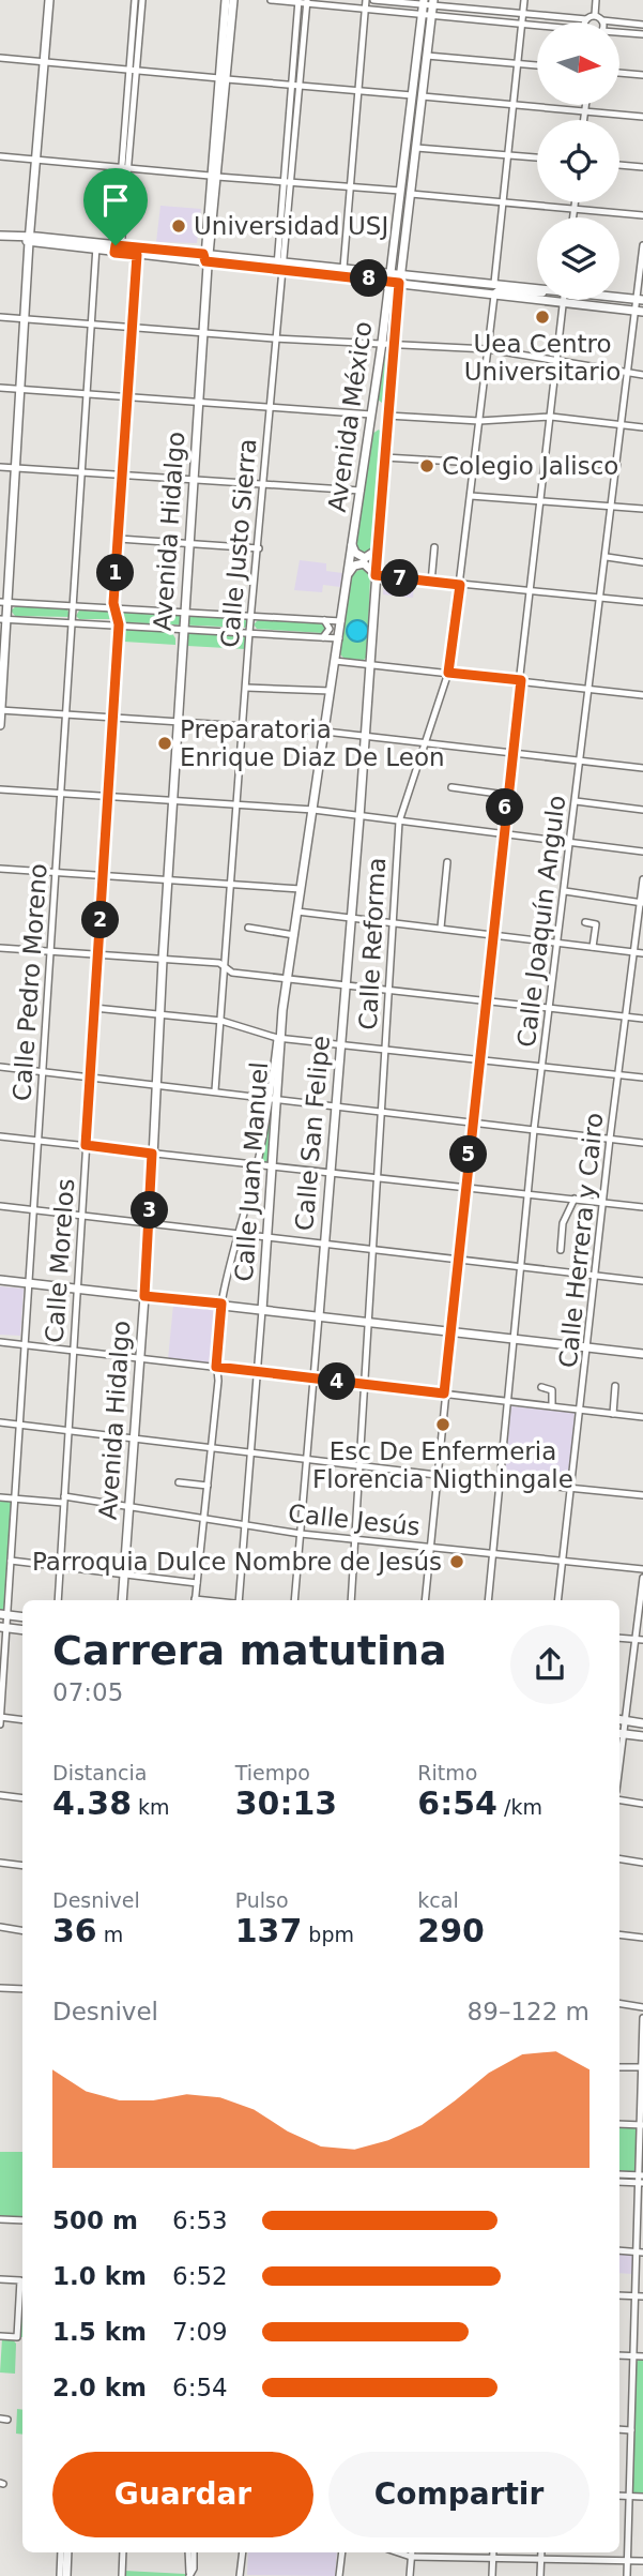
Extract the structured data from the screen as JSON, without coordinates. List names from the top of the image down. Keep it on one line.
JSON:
{"streets":{"main road":["Avenida México","Avenida Hidalgo","Calle San Felipe","Calle Juan Manuel"],"street":["Calle Justo Sierra","Calle Joaquín Angulo","Calle Reforma","Calle Pedro Moreno","Calle Herrera y Cairo","Calle Morelos","Calle Jesús"]},"crossings":[["Avenida México","Calle San Felipe"],["Avenida México","Calle Juan Manuel"],["Avenida Hidalgo","Calle Jesús"],["Calle Joaquín Angulo","Calle Jesús"],["Calle Reforma","Calle Jesús"],["Calle Pedro Moreno","Calle Jesús"],["Calle San Felipe","Calle Jesús"],["Calle Juan Manuel","Calle Jesús"],["Calle Herrera y Cairo","Calle Jesús"],["Calle Morelos","Calle Jesús"]],"places":["Universidad USJ","Uea Centro Universitario","Colegio Jalisco","Preparatoria Enrique Diaz De Leon","Esc De Enfermeria Florencia Nigthingale","Parroquia Dulce Nombre de Jesús"],"north":"right","page":{"pins":["8","1","7","6","2","5","3","4"],"heading":["Carrera matutina","07:05"],"stats":[["Distancia","4.38 km"],["Tiempo","30:13"],["Ritmo","6:54 /km"],["Desnivel","36 m"],["Pulso","137 bpm"],["kcal","290"]],"chart":["Desnivel","89–122 m"],"list":[{"name":"500 m","note":"6:53"},{"name":"1.0 km","note":"6:52"},{"name":"1.5 km","note":"7:09"},{"name":"2.0 km","note":"6:54"}],"buttons":["Guardar","Compartir"]}}
